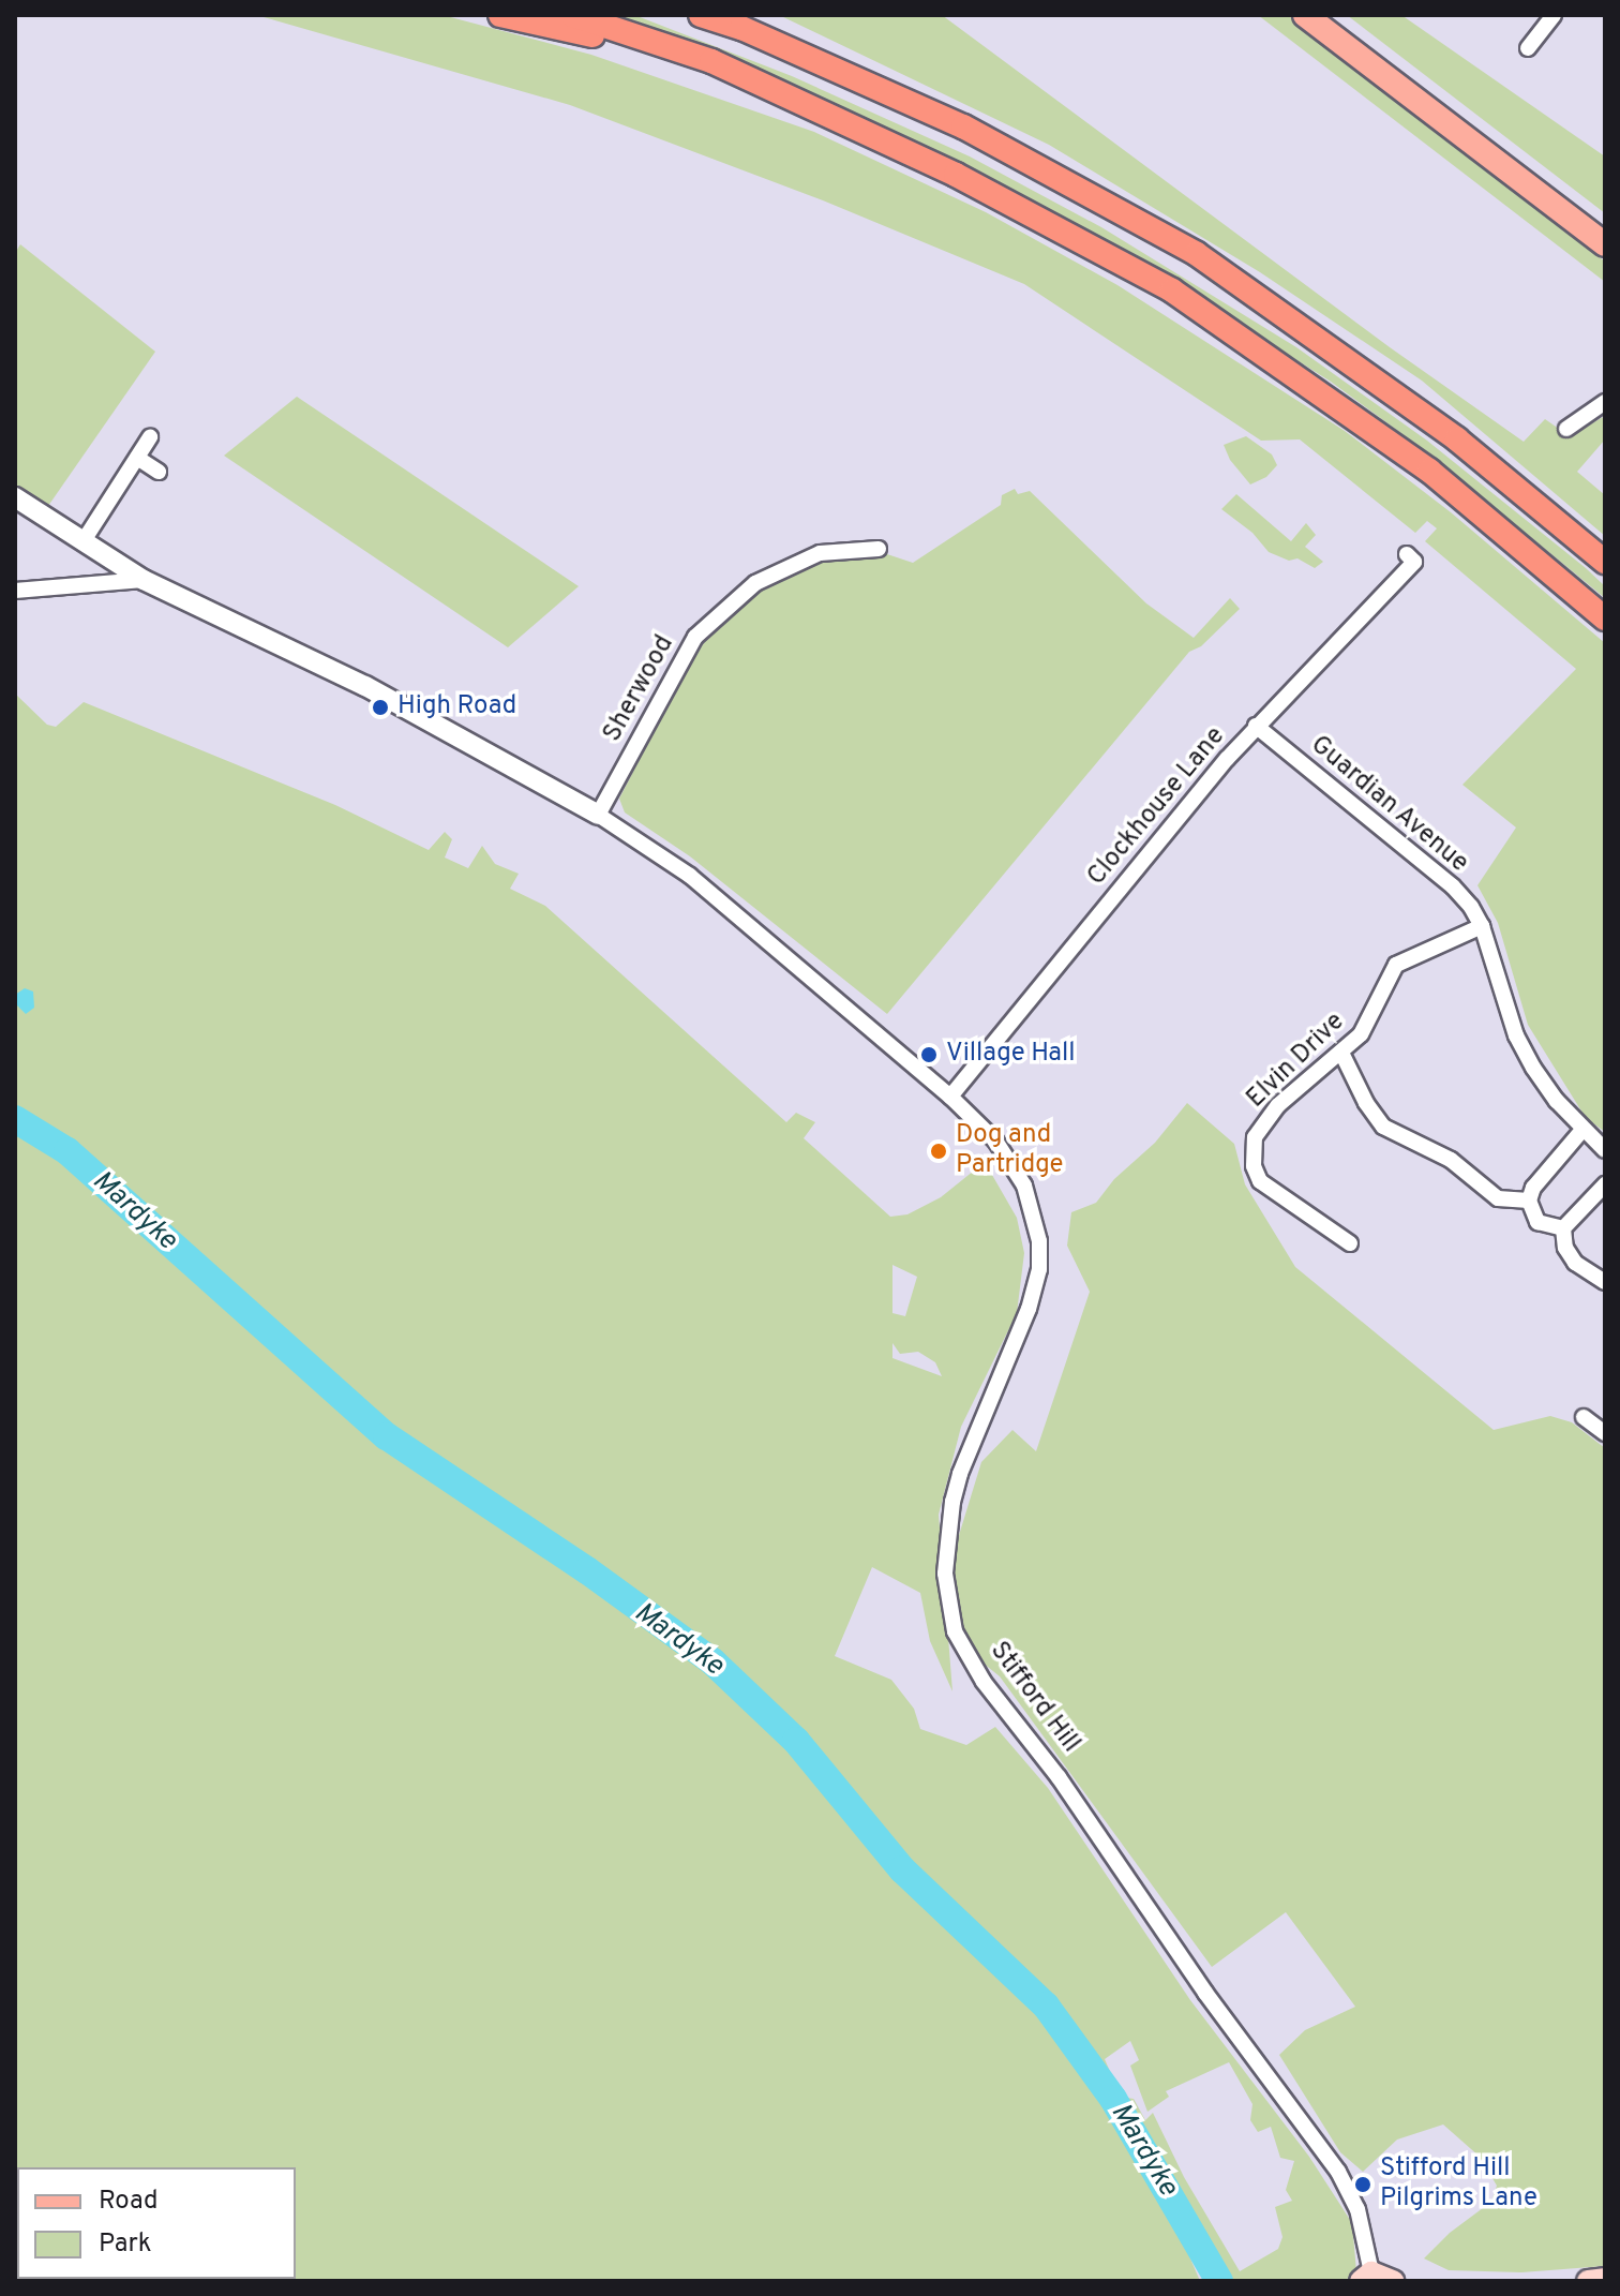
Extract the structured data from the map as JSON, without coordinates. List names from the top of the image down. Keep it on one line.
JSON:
{"streets":{"street":["Sherwood","Guardian Avenue","Clockhouse Lane","Elvin Drive","Stifford Hill"]},"crossings":[["Guardian Avenue","Clockhouse Lane"],["Guardian Avenue","Elvin Drive"],["Clockhouse Lane","Stifford Hill"]],"water":["Mardyke"],"places":["High Road","Village Hall","Dog and Partridge","Stifford Hill Pilgrims Lane"],"legend":["Road","Park"]}
